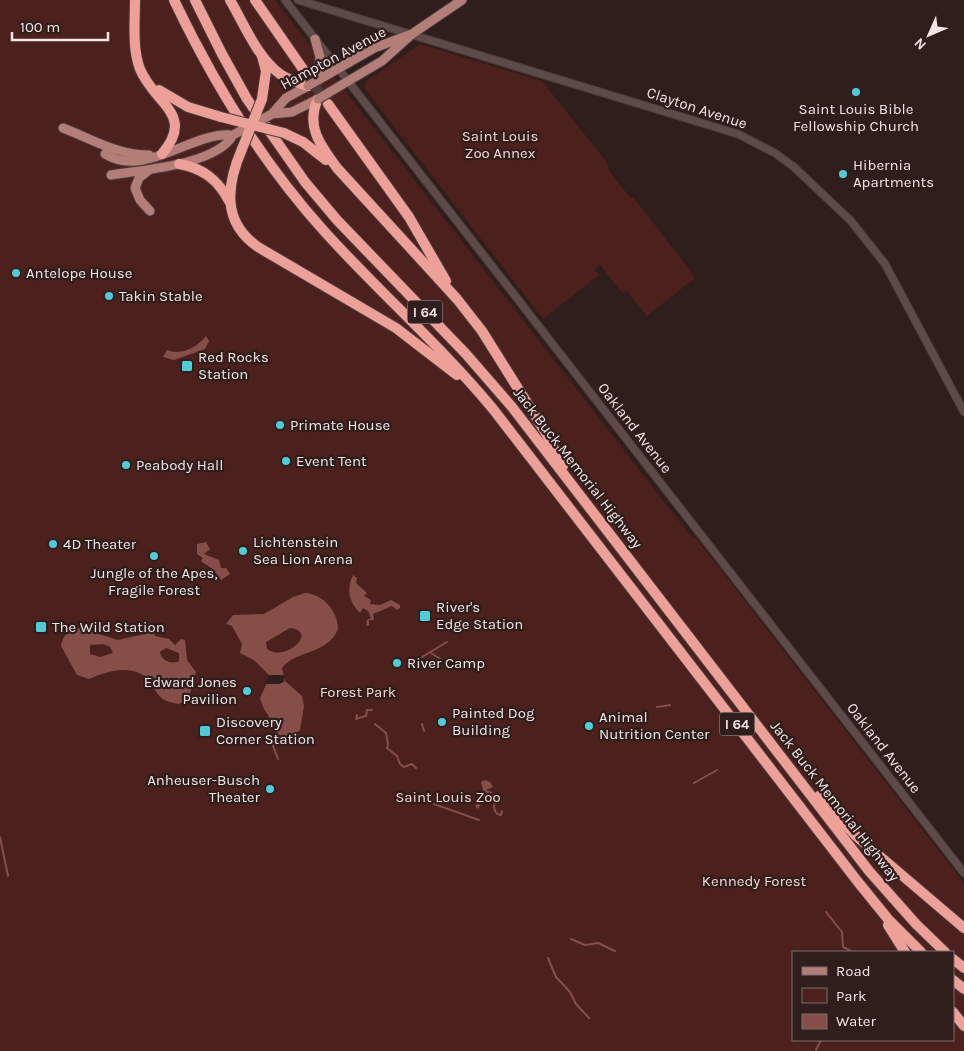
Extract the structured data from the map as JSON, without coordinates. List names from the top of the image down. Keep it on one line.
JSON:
{"streets":{"highway":["I 64","Jack Buck Memorial Highway"],"main road":["Hampton Avenue"],"street":["Clayton Avenue","Oakland Avenue"]},"crossings":[["Hampton Avenue","Clayton Avenue"],["Hampton Avenue","Oakland Avenue"]],"parks":["Saint Louis Zoo Annex","Forest Park","Saint Louis Zoo","Kennedy Forest"],"places":{"other":["Saint Louis Bible Fellowship Church","Hibernia Apartments","Antelope House","Takin Stable","Primate House","Event Tent","Peabody Hall","4D Theater","Lichtenstein Sea Lion Arena","Jungle of the Apes, Fragile Forest","River Camp","Edward Jones Pavilion","Painted Dog Building","Animal Nutrition Center","Anheuser-Busch Theater"],"transit":["Red Rocks Station","River's Edge Station","The Wild Station","Discovery Corner Station"]},"legend":["Road","Park","Water"],"scale_bar":"100 m","north":"bottom left"}
